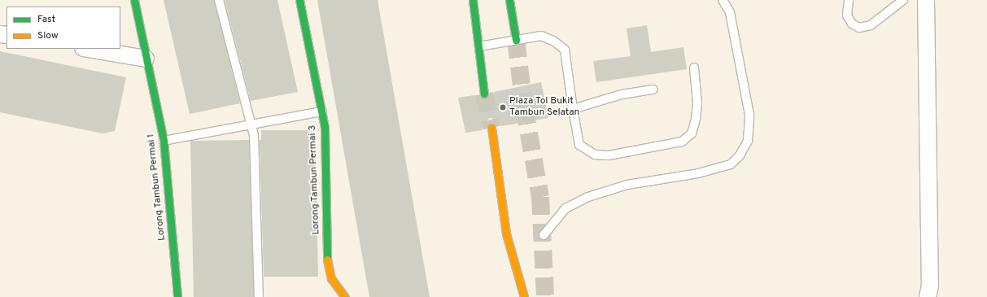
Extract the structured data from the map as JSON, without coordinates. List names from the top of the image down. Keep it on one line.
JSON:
{"streets":{"main road":["Lorong Tambun Permai 3","Lorong Tambun Permai 1"]},"places":["Plaza Tol Bukit Tambun Selatan"],"legend":["Fast","Slow"]}
